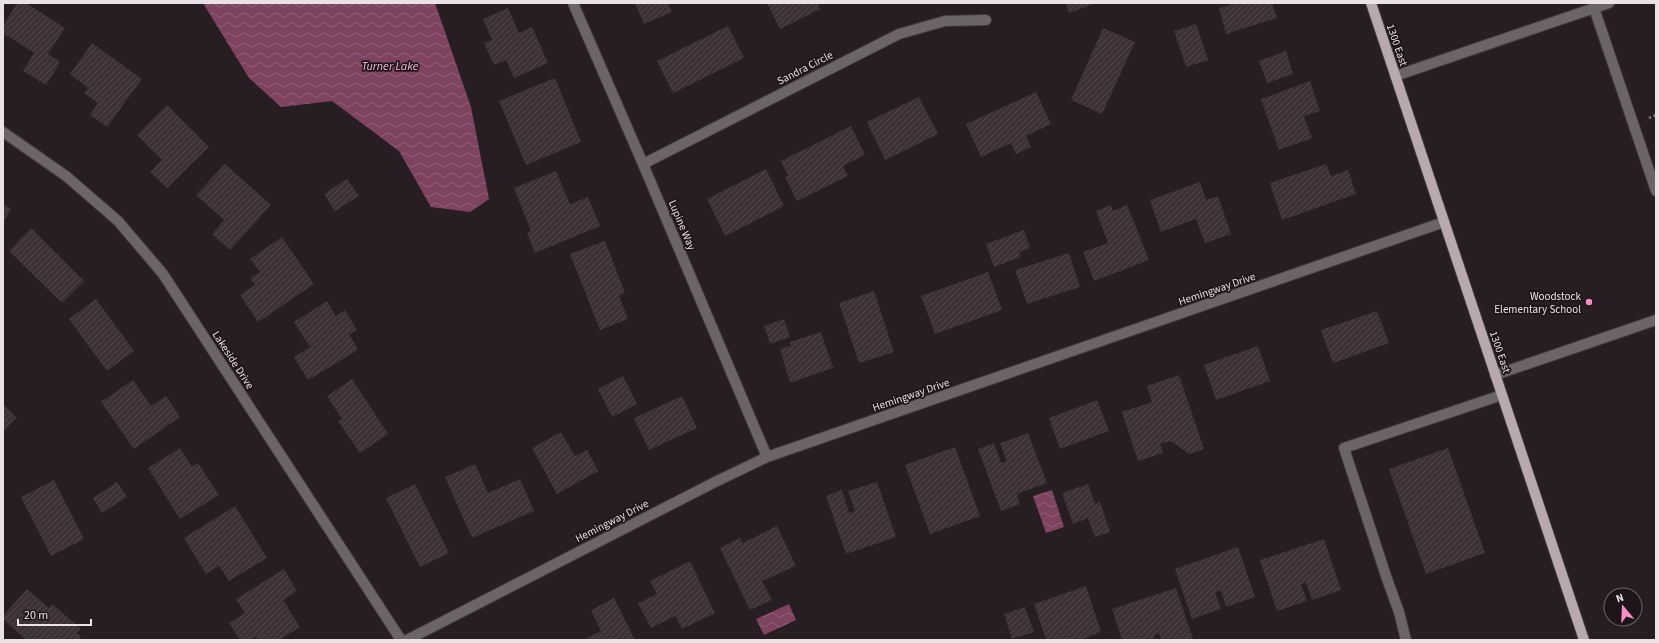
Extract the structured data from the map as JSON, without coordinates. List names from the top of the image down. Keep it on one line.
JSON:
{"streets":{"main road":["1300 East"],"street":["Sandra Circle","Lupine Way","Hemingway Drive","Lakeside Drive"]},"crossings":[["1300 East","Hemingway Drive"],["Sandra Circle","Lupine Way"],["Lupine Way","Hemingway Drive"]],"water":["Turner Lake"],"places":["Woodstock Elementary School"],"scale_bar":"20 m","north":"top"}
